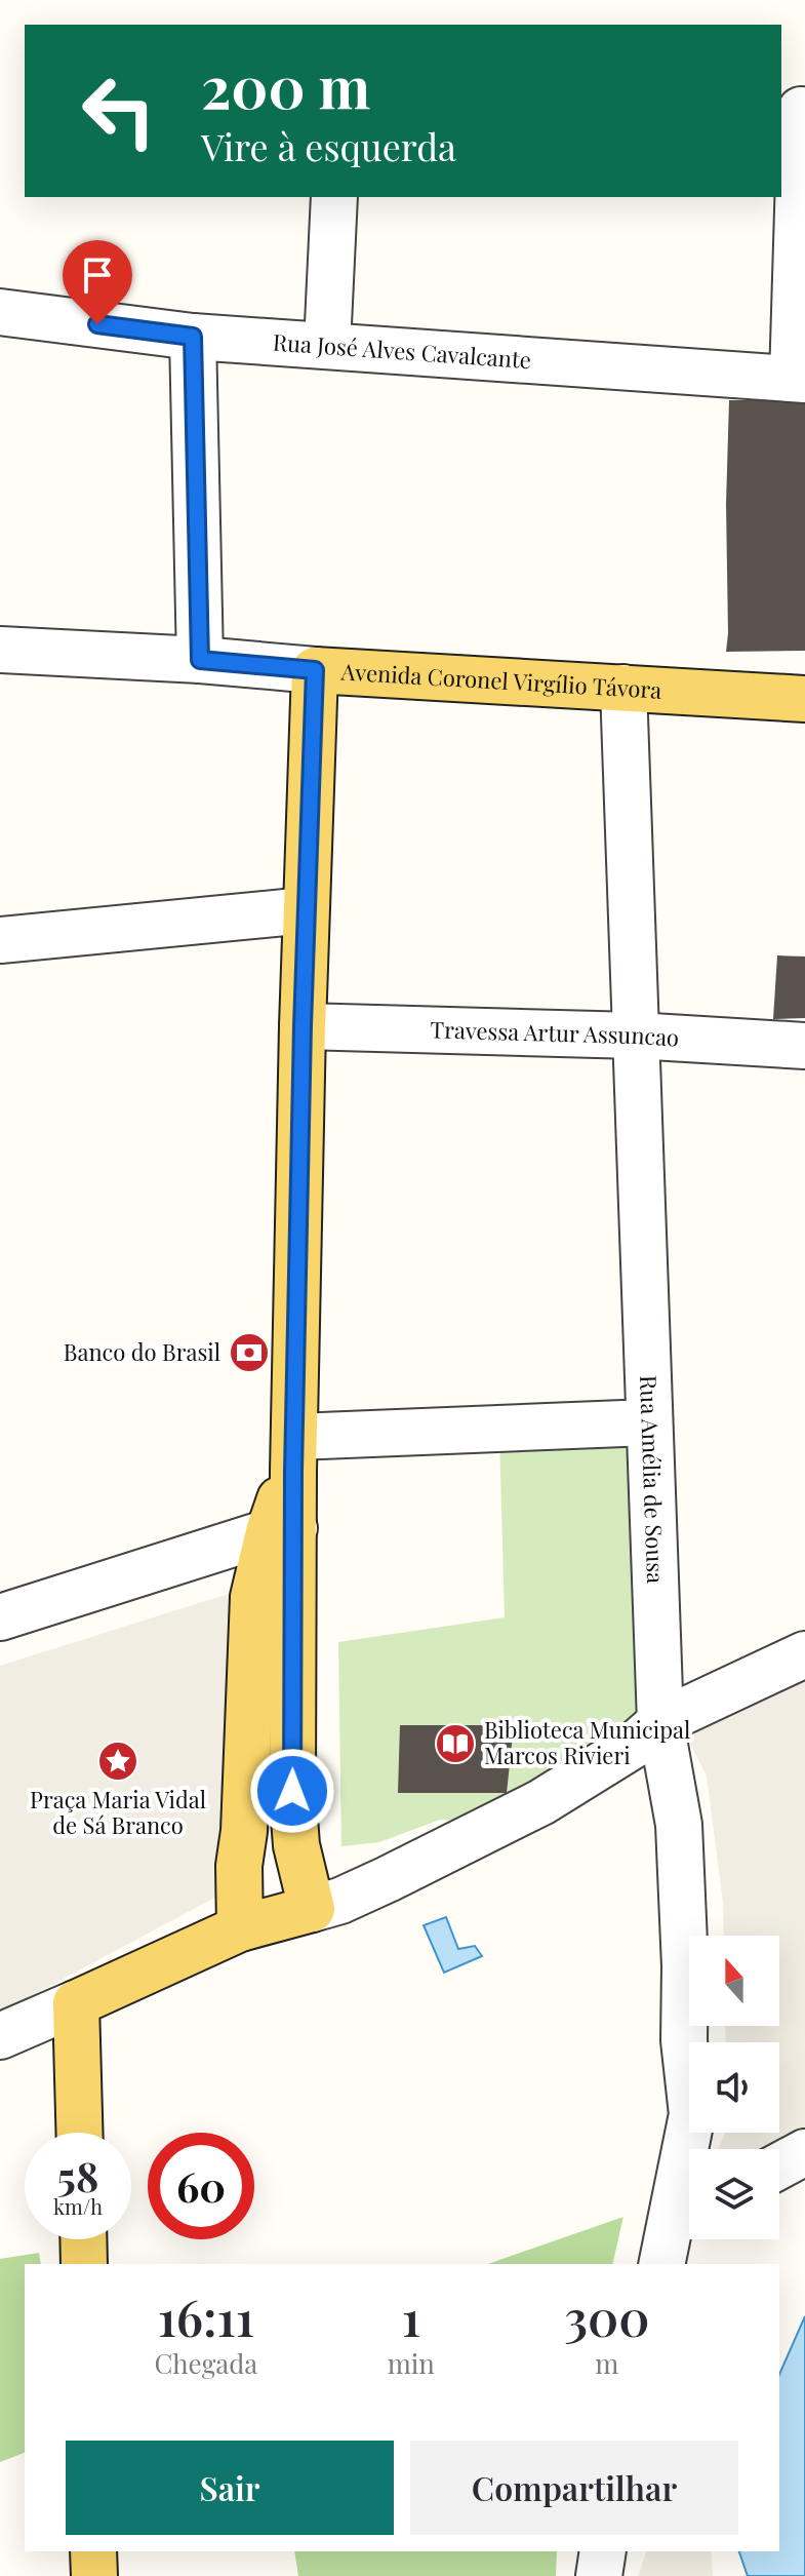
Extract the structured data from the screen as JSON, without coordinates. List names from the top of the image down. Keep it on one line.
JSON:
{"streets":{"main road":["Avenida Coronel Virgílio Távora"],"street":["Rua José Alves Cavalcante","Travessa Artur Assuncao","Rua Amélia de Sousa"]},"crossings":[["Avenida Coronel Virgílio Távora","Rua Amélia de Sousa"],["Travessa Artur Assuncao","Rua Amélia de Sousa"]],"places":{"bank":["Banco do Brasil"],"library":["Biblioteca Municipal Marcos Rivieri"],"place":["Praça Maria Vidal de Sá Branco"]},"north":"top","page":{"turn":["200 m","Vire à esquerda"],"speed":"58 km/h","limit":"60","eta":["16:11","Chegada","1","min","300","m"],"buttons":["Sair","Compartilhar"]}}
